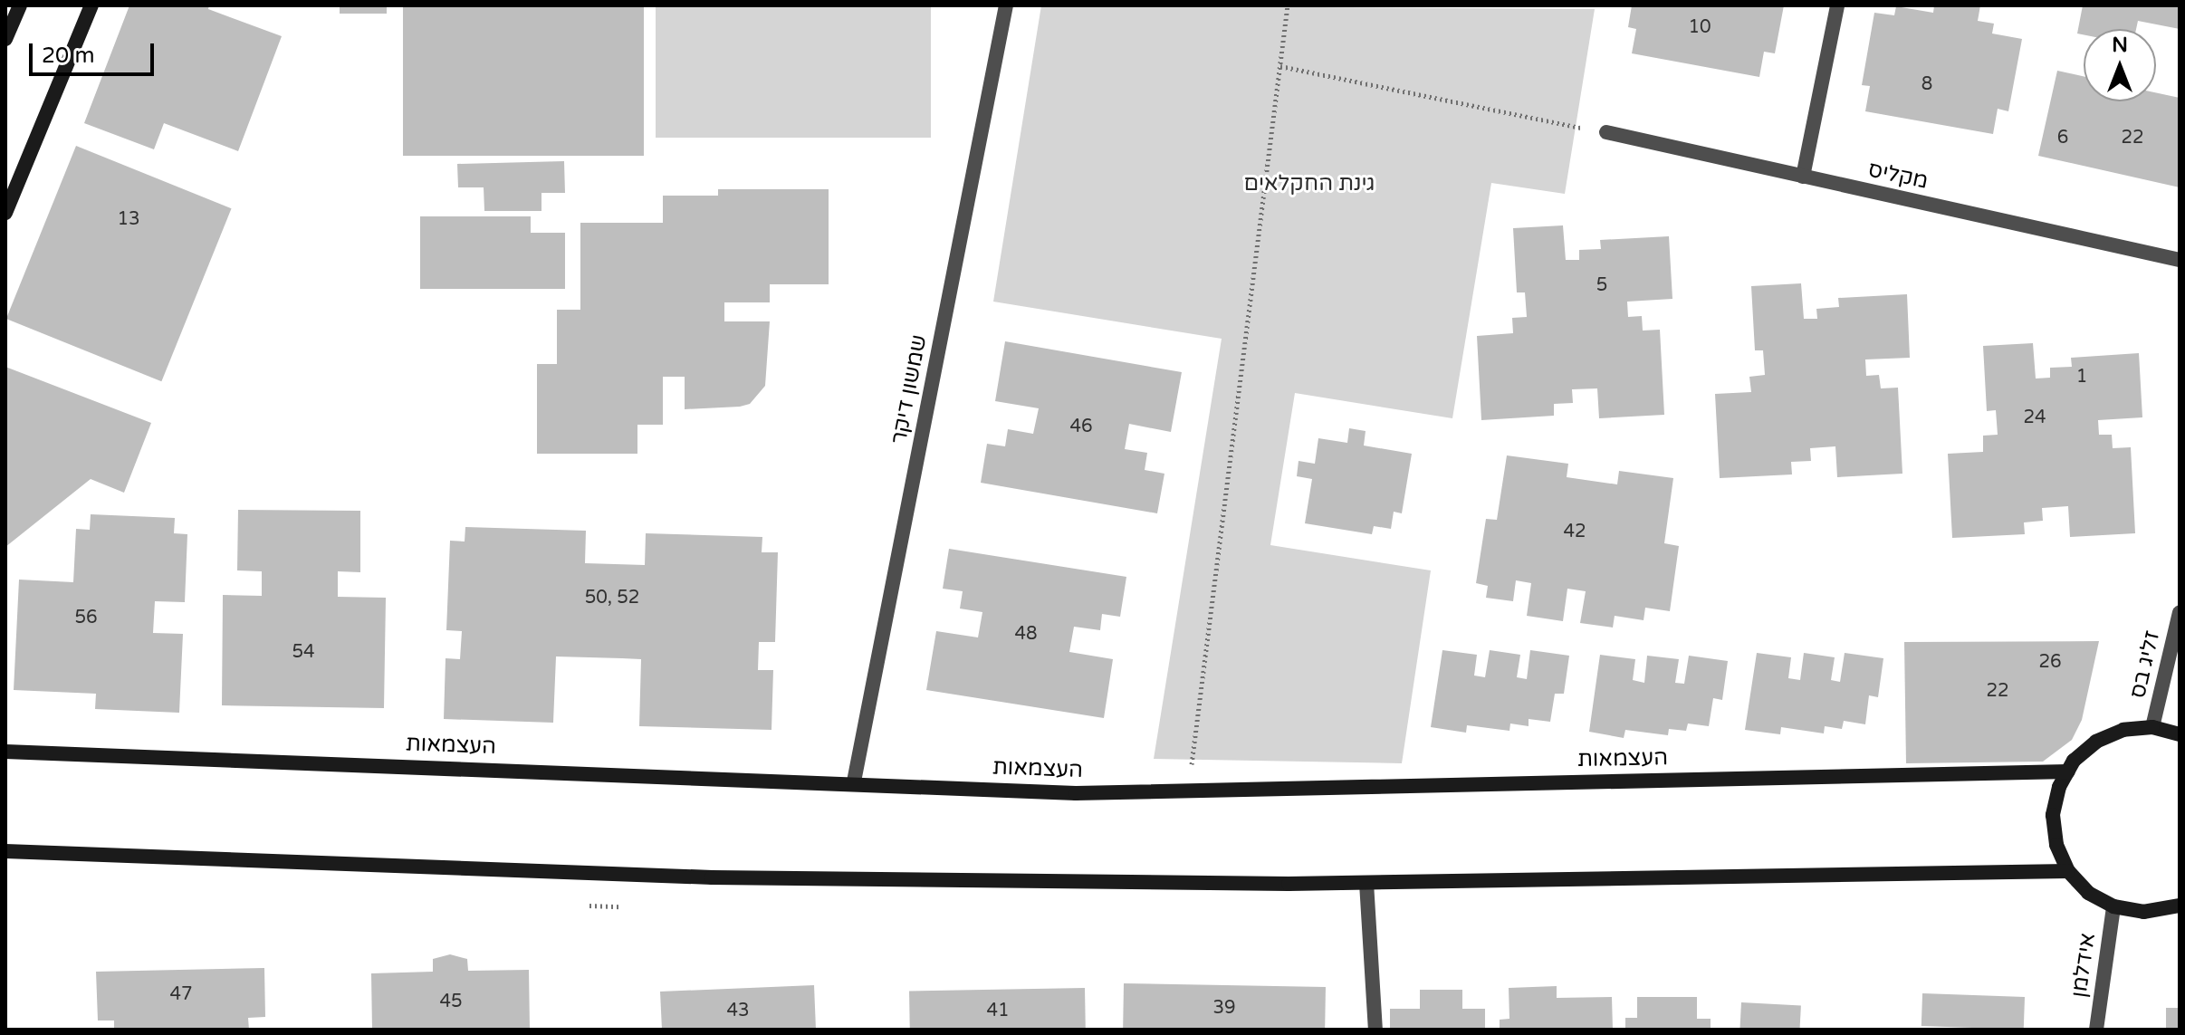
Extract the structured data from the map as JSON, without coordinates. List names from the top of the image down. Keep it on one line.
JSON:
{"streets":{"main road":["העצמאות"],"street":["מקליס","שמשון דיקר","זליג בס","אידלמן"]},"crossings":[["שמשון דיקר","העצמאות"]],"parks":["גינת החקלאים"],"house_numbers":["10","8","6","22","13","5","1","24","46","42","50, 52","56","48","54","26","22","47","45","39","43","41"],"scale_bar":"20 m","north":"top"}
